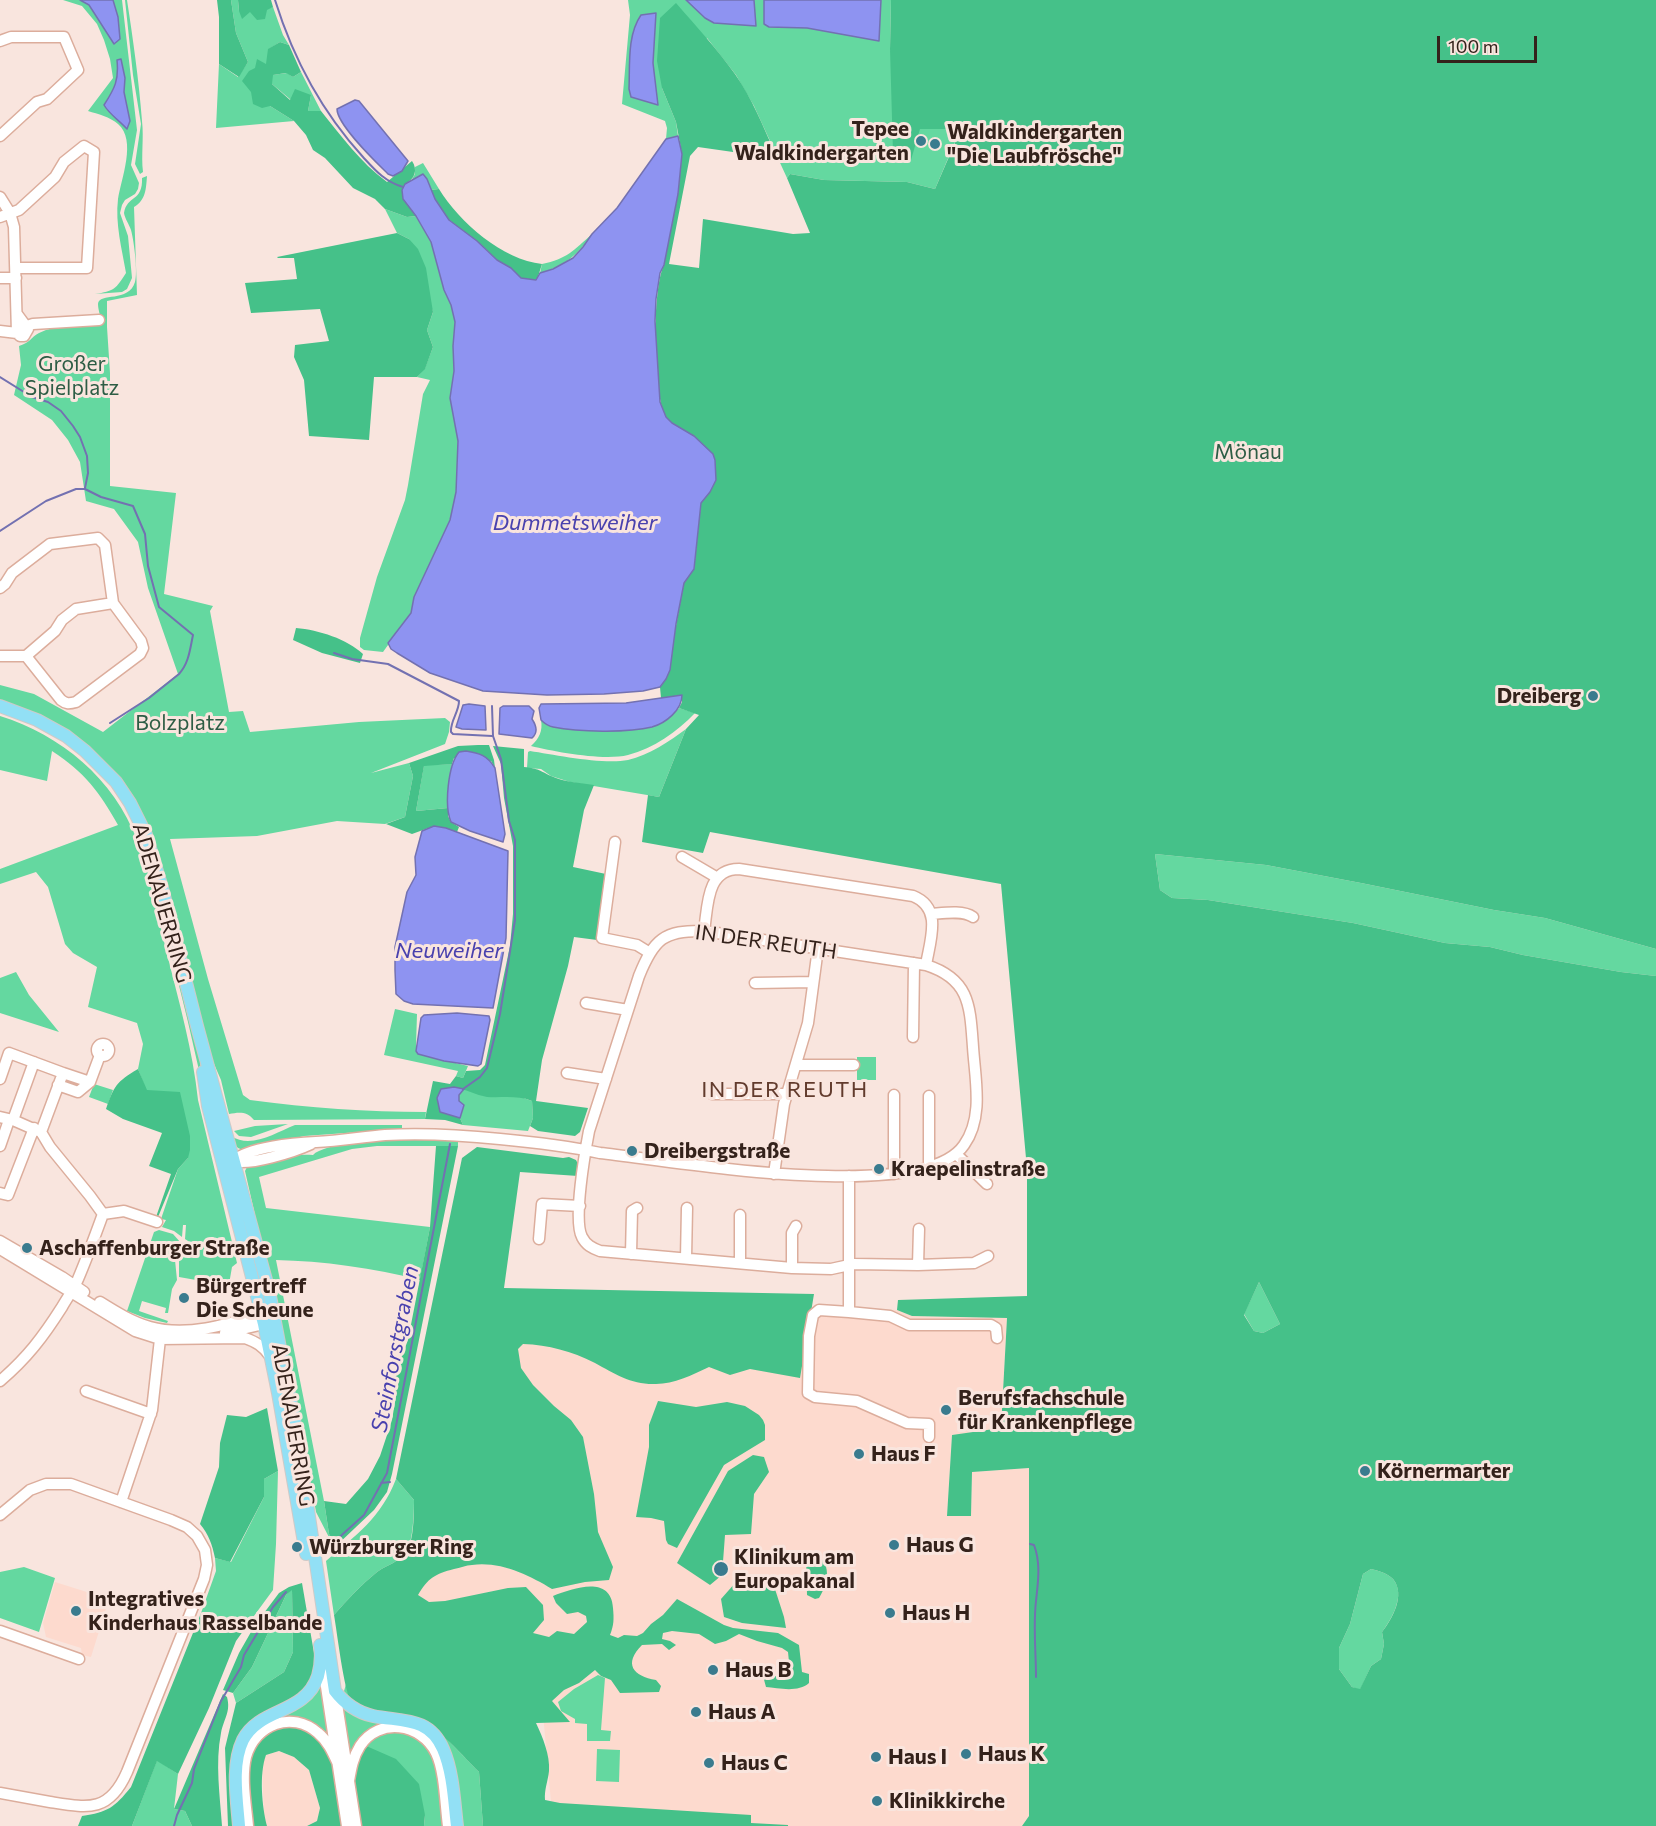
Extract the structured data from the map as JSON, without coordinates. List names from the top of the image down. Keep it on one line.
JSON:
{"streets":{"main road":["ADENAUERRING"],"street":["IN DER REUTH"]},"districts":["IN DER REUTH"],"water":["Dummetsweiher","Neuweiher","Steinforstgraben"],"parks":["Großer Spielplatz","Mönau","Bolzplatz"],"places":["Tepee Waldkindergarten","Waldkindergarten \"Die Laubfrösche\"","Dreiberg","Dreibergstraße","Kraepelinstraße","Aschaffenburger Straße","Bürgertreff Die Scheune","Berufsfachschule für Krankenpflege","Haus F","Körnermarter","Haus G","Würzburger Ring","Klinikum am Europakanal","Integratives Kinderhaus Rasselbande","Haus H","Haus B","Haus A","Haus K","Haus I","Haus C","Klinikkirche"],"scale_bar":"100 m"}
